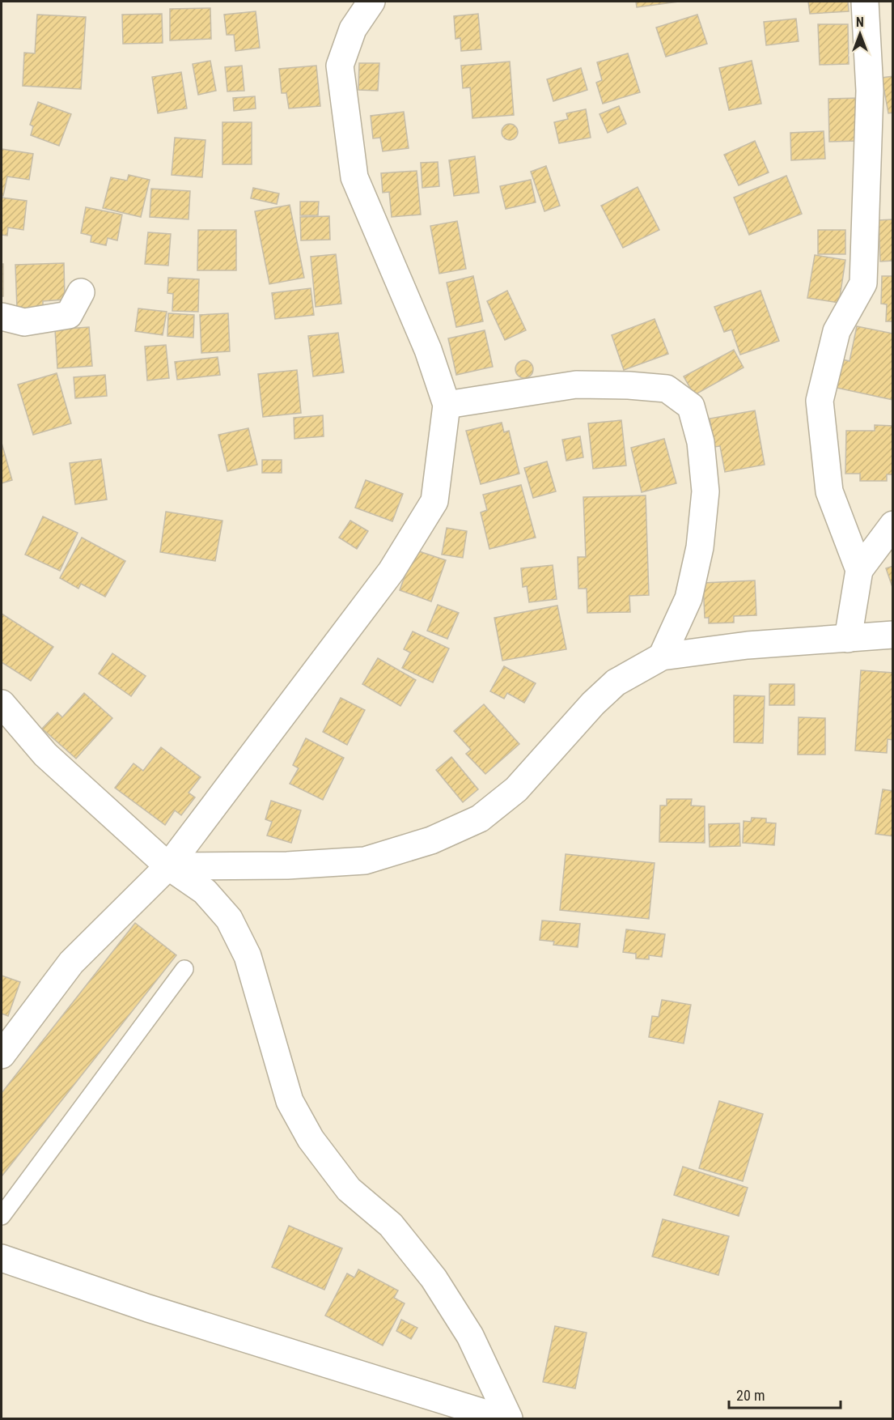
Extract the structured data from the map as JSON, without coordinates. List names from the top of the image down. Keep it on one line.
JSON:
{"scale_bar":"20 m","north":"top"}
